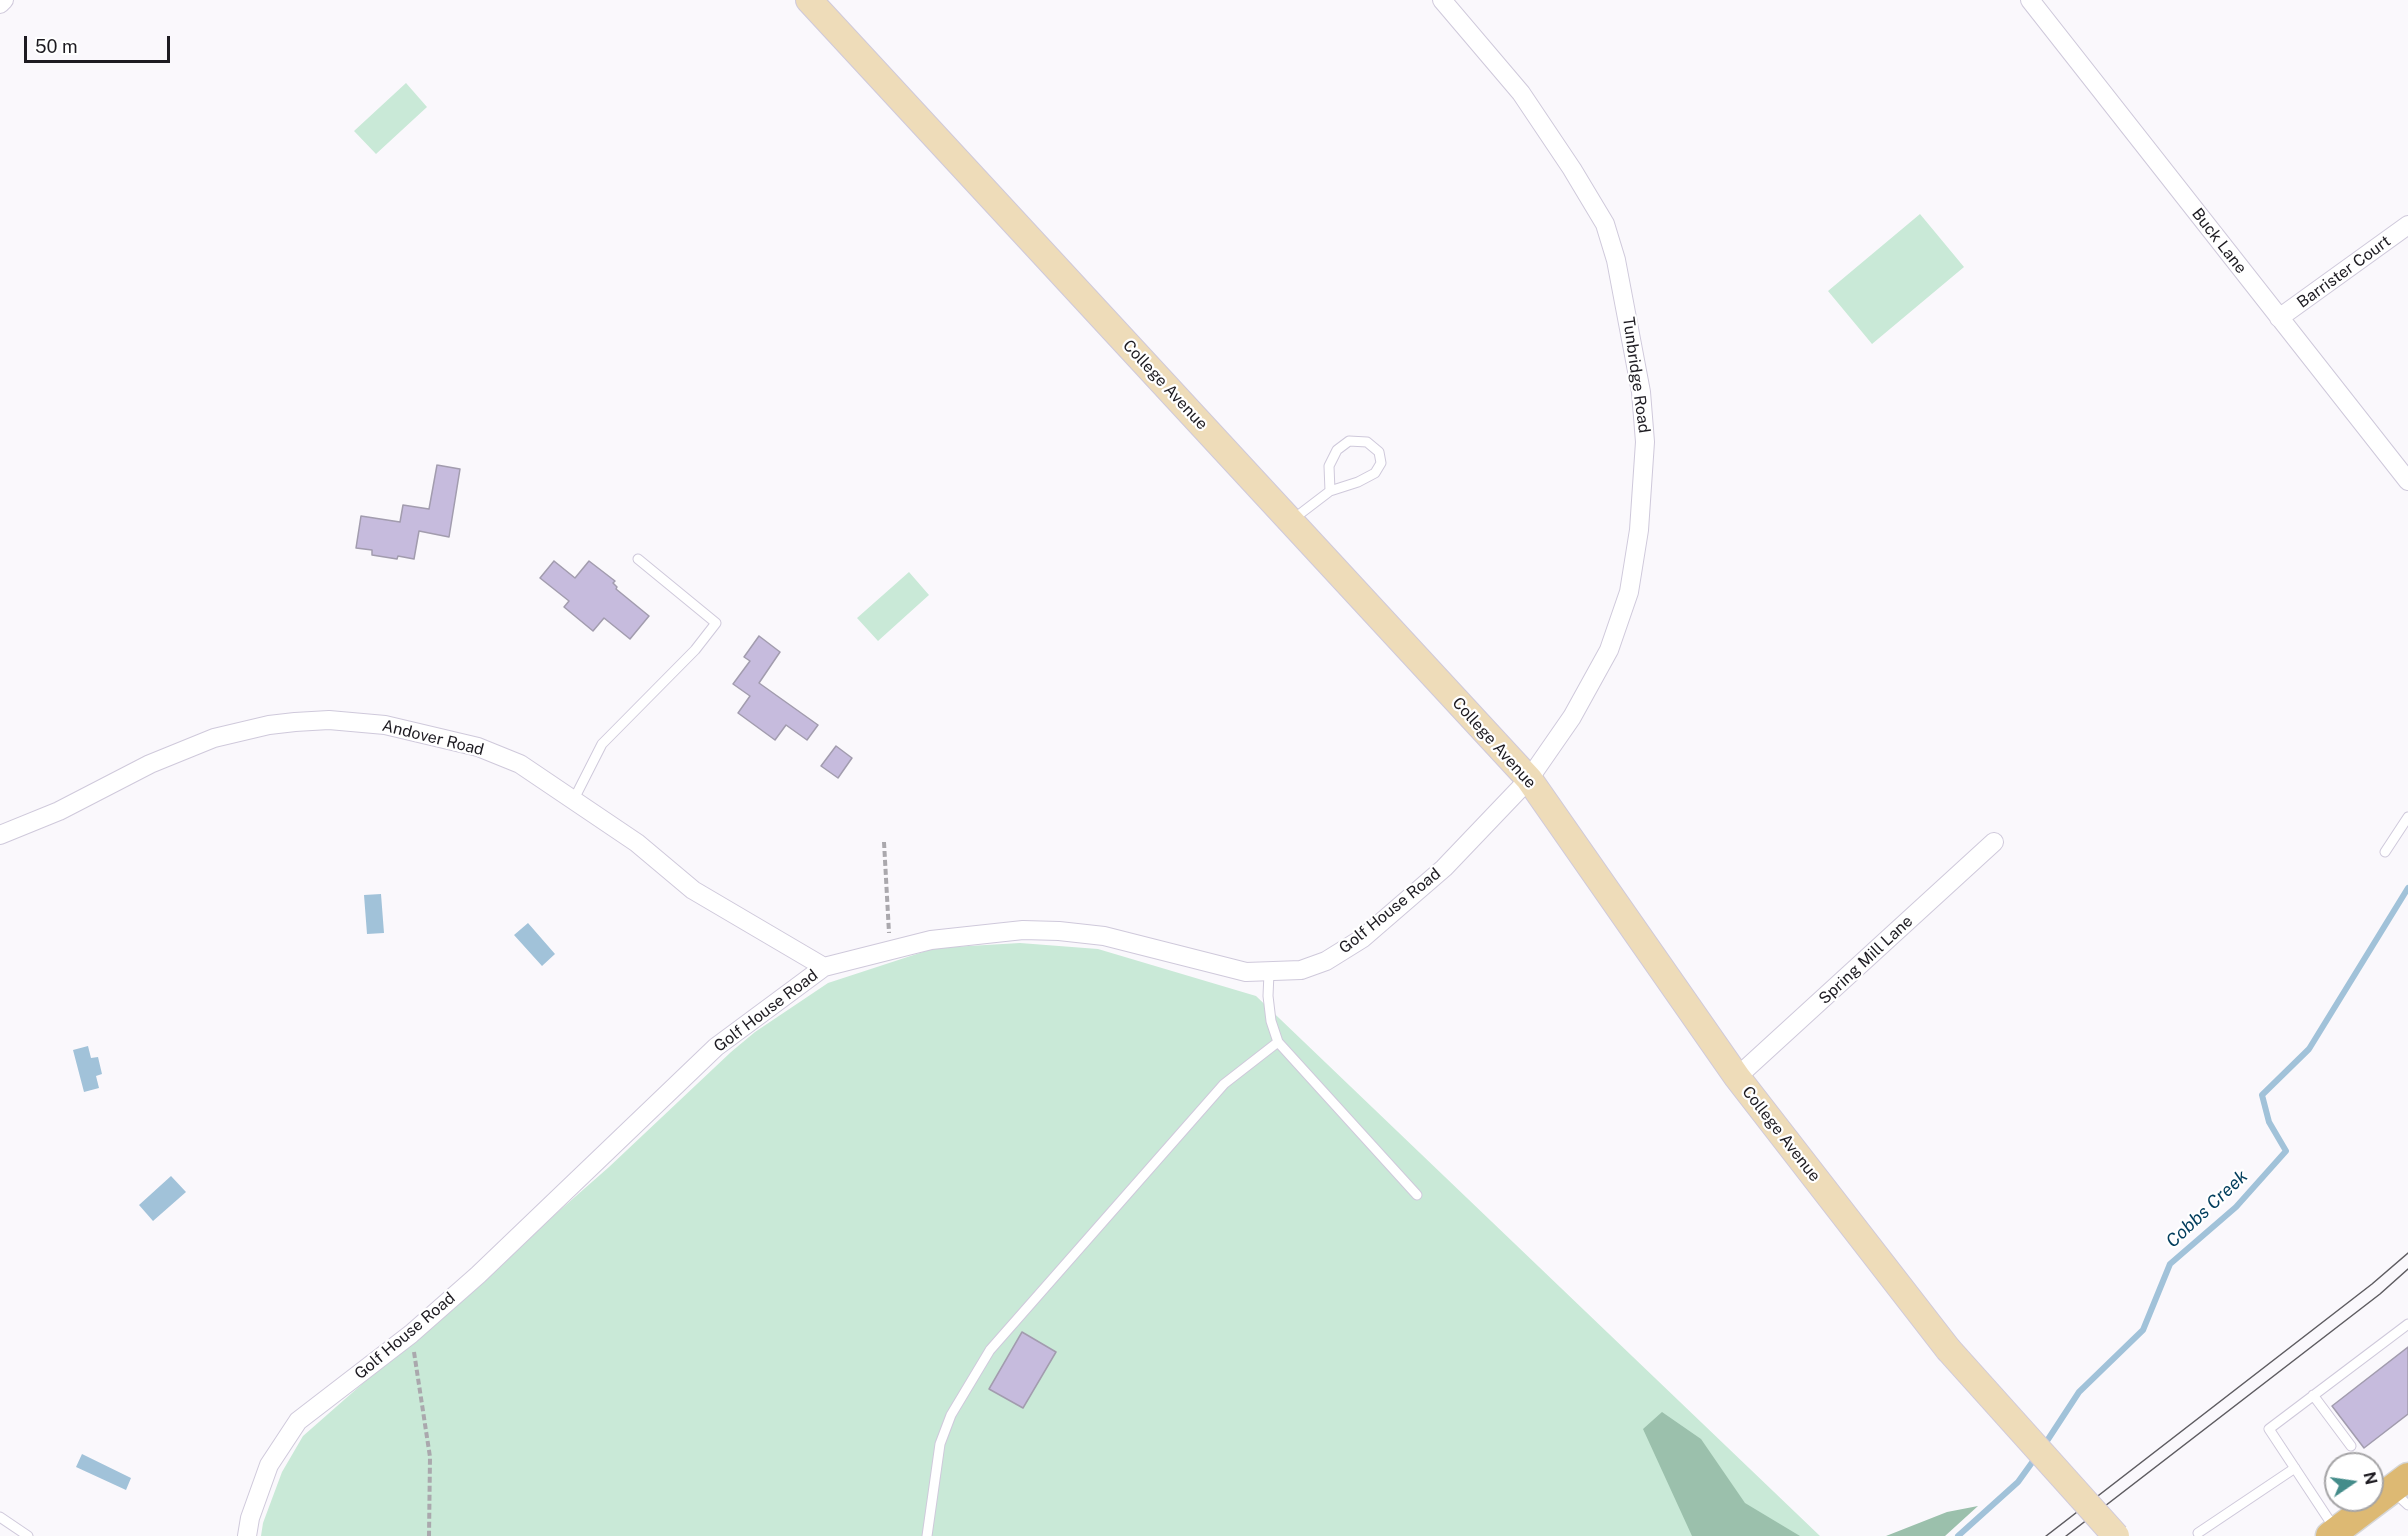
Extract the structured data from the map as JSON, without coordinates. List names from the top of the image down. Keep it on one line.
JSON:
{"streets":{"main road":["College Avenue"],"street":["Buck Lane","Barrister Court","Tunbridge Road","Andover Road","Golf House Road","Spring Mill Lane"]},"crossings":[["Buck Lane","Barrister Court"],["Tunbridge Road","College Avenue"],["Tunbridge Road","Golf House Road"],["College Avenue","Golf House Road"],["College Avenue","Spring Mill Lane"],["Andover Road","Golf House Road"]],"water":["Cobbs Creek"],"scale_bar":"50 m","north":"right"}
